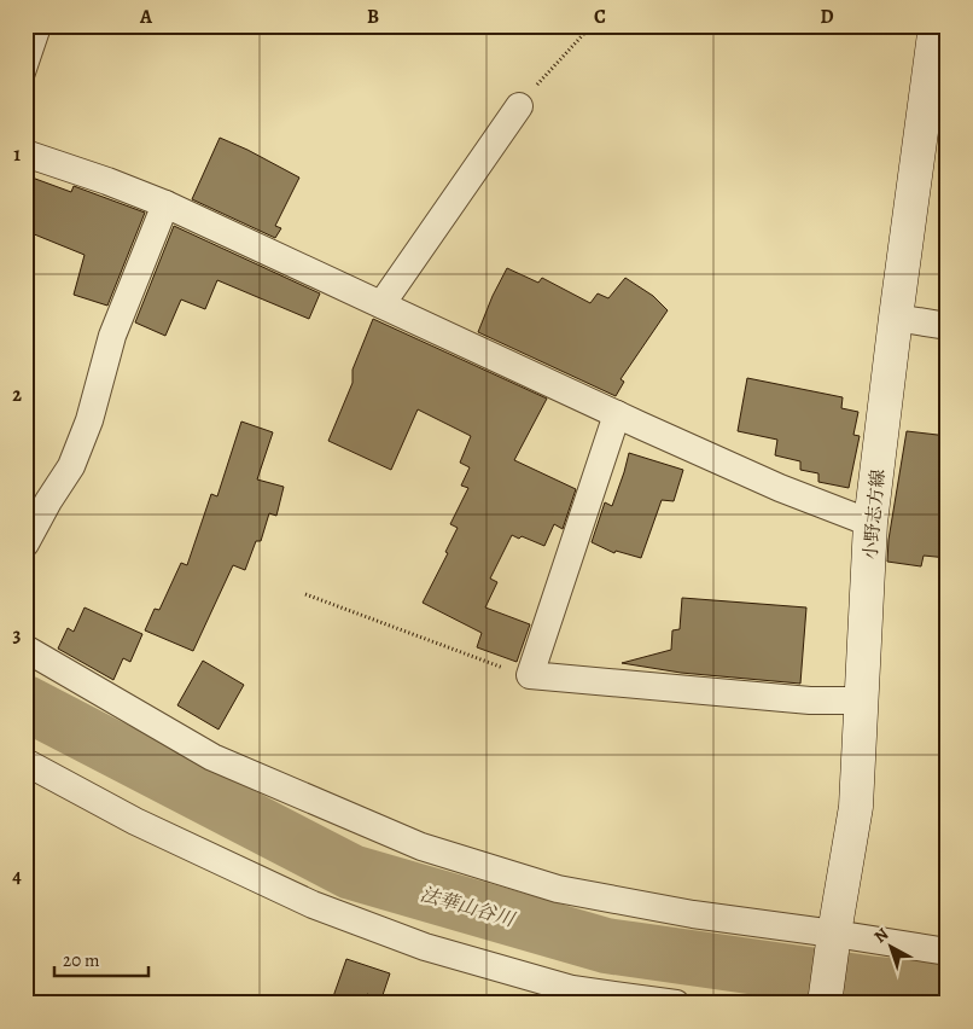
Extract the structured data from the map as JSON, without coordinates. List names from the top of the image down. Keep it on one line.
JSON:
{"streets":{"main road":["小野志方線"]},"water":["法華山谷川"],"scale_bar":"20 m","north":"top left","grid":{"columns":["A","B","C","D"],"rows":["1","2","3","4"]}}
